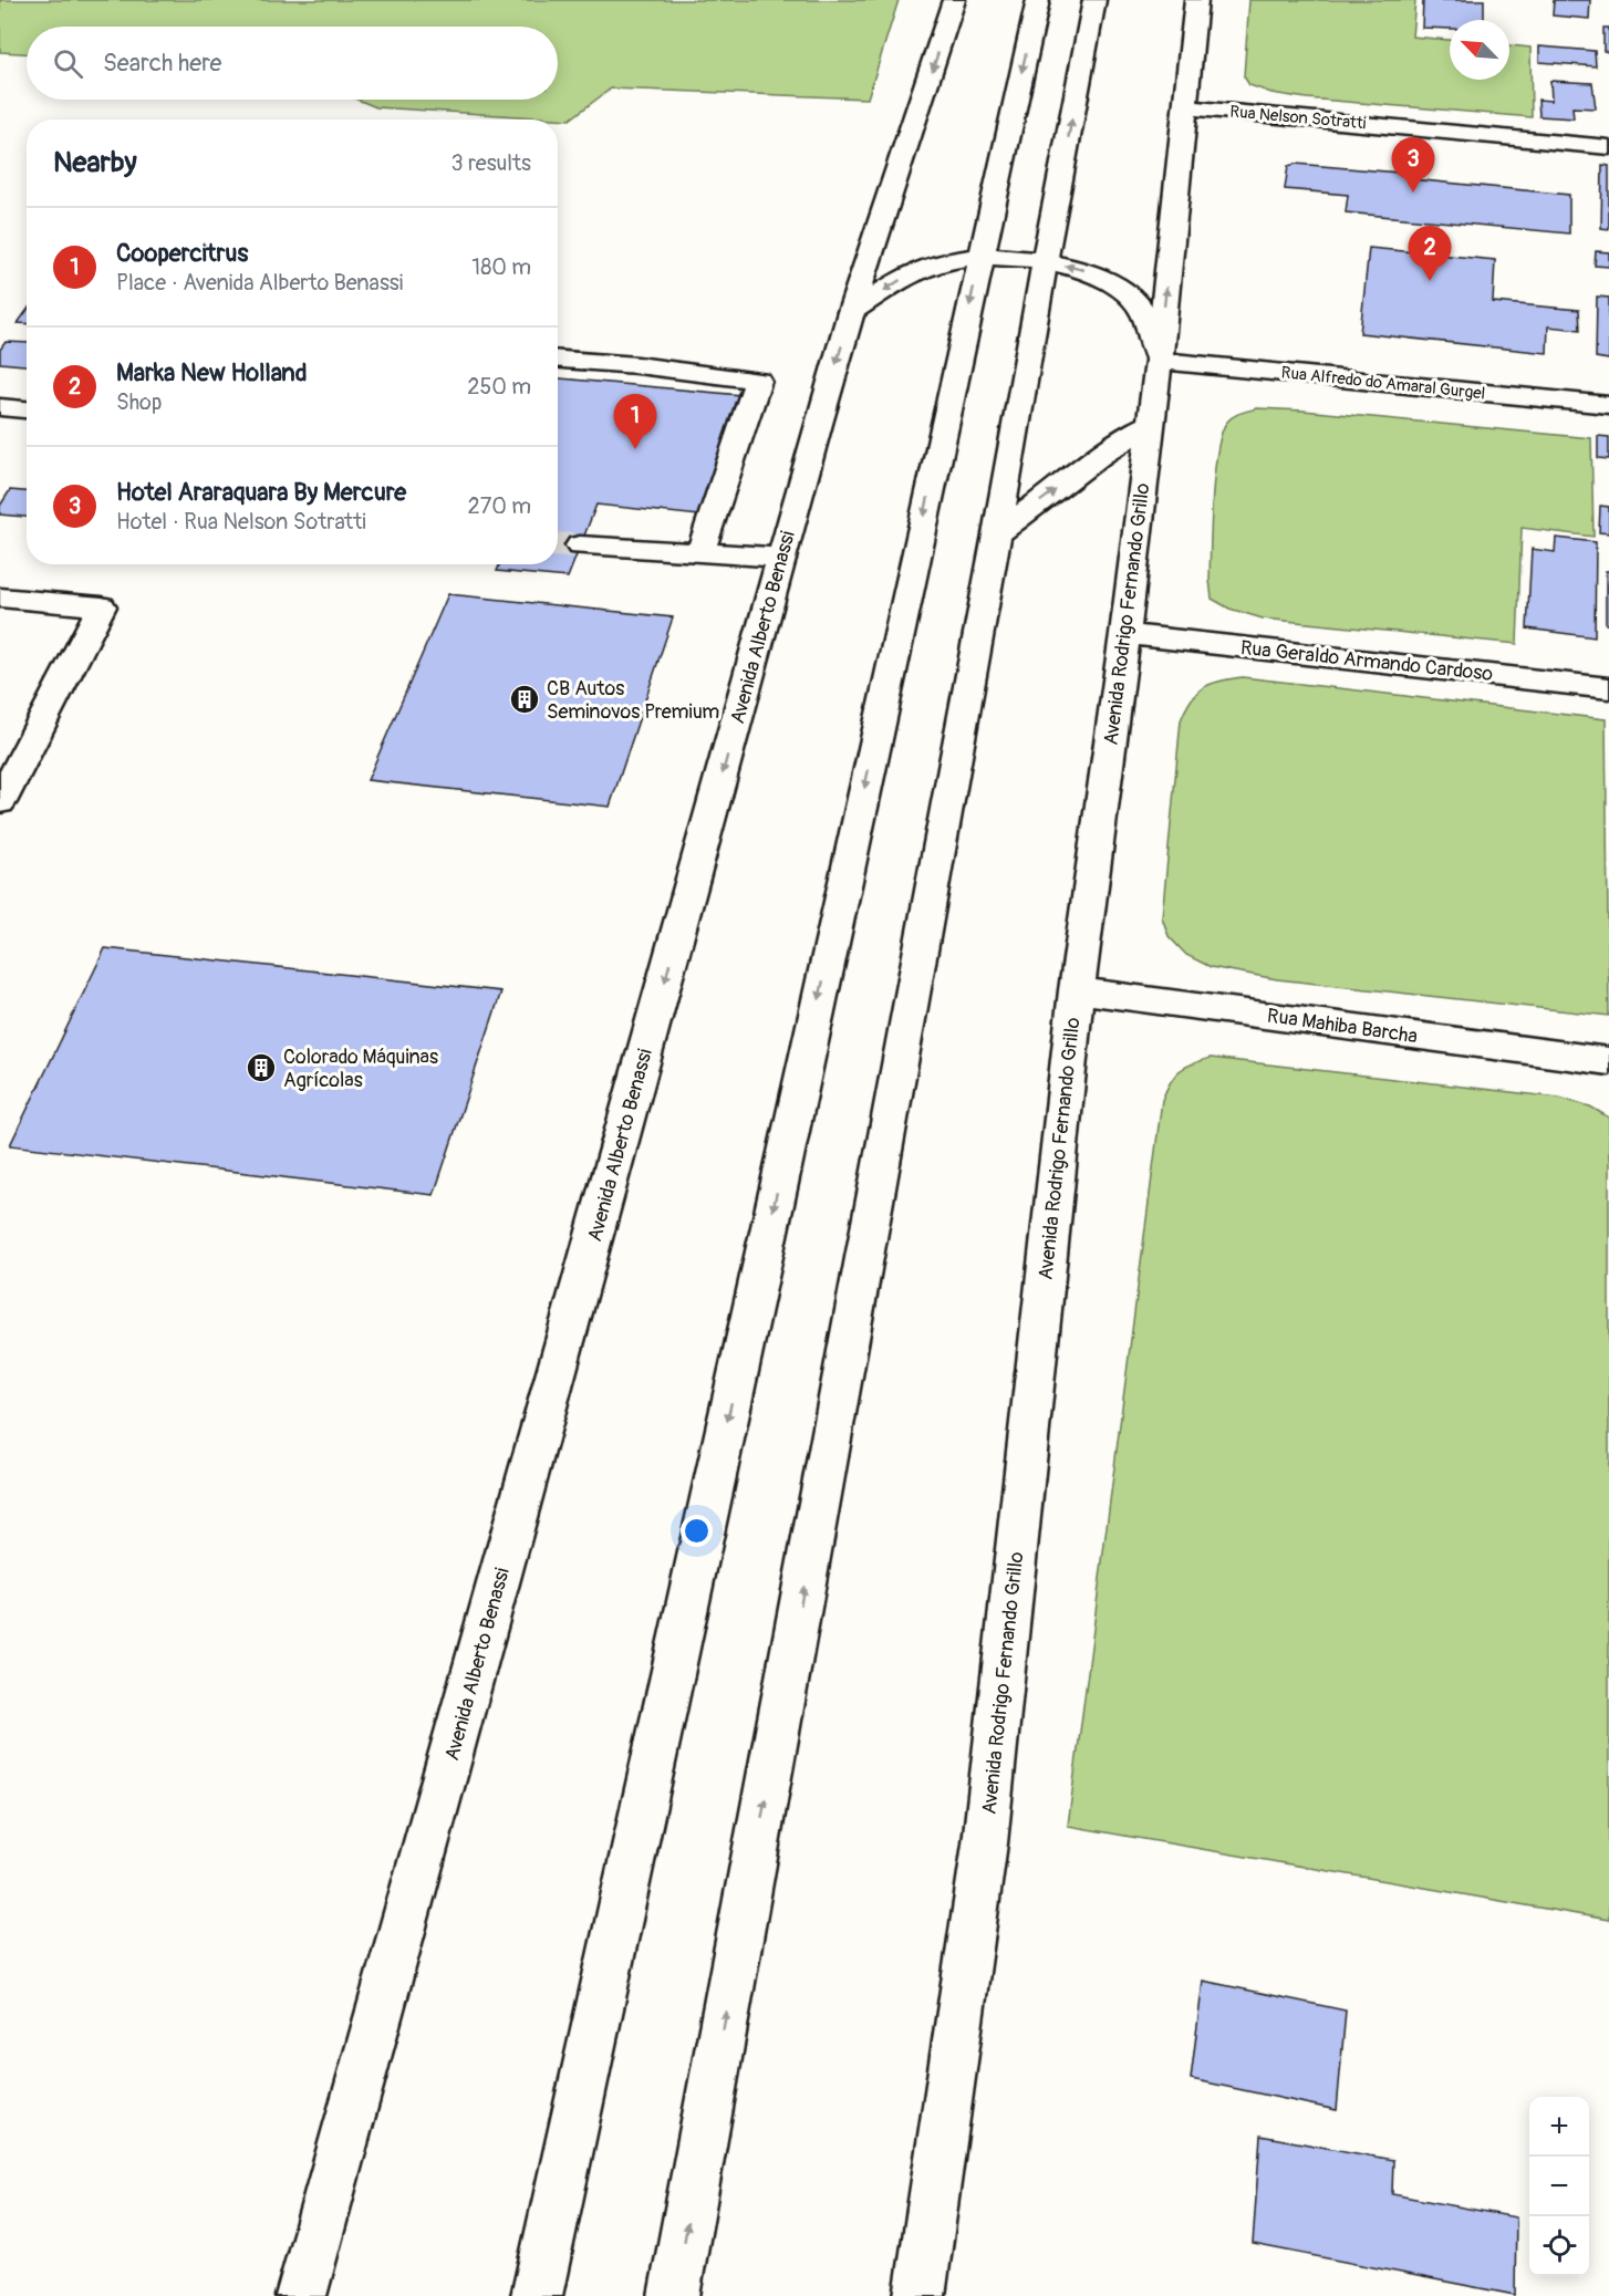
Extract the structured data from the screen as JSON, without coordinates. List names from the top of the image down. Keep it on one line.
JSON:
{"streets":{"street":["Rua Nelson Sotratti","Rua Alfredo do Amaral Gurgel","Avenida Rodrigo Fernando Grillo","Avenida Alberto Benassi","Rua Geraldo Armando Cardoso","Rua Mahiba Barcha"]},"crossings":[["Rua Nelson Sotratti","Avenida Rodrigo Fernando Grillo"],["Rua Alfredo do Amaral Gurgel","Avenida Rodrigo Fernando Grillo"],["Avenida Rodrigo Fernando Grillo","Rua Geraldo Armando Cardoso"],["Avenida Rodrigo Fernando Grillo","Rua Mahiba Barcha"]],"places":{"building":["CB Autos Seminovos Premium","Colorado Máquinas Agrícolas"]},"north":"top left","page":{"search":"Search here","heading":["Nearby","3 results"],"pins":["3","2","1"],"list":[{"mark":"1","name":"Coopercitrus","note":"Place · Avenida Alberto Benassi","value":"180 m"},{"mark":"2","name":"Marka New Holland","note":"Shop","value":"250 m"},{"mark":"3","name":"Hotel Araraquara By Mercure","note":"Hotel · Rua Nelson Sotratti","value":"270 m"}],"map_buttons":["+","−"]}}
